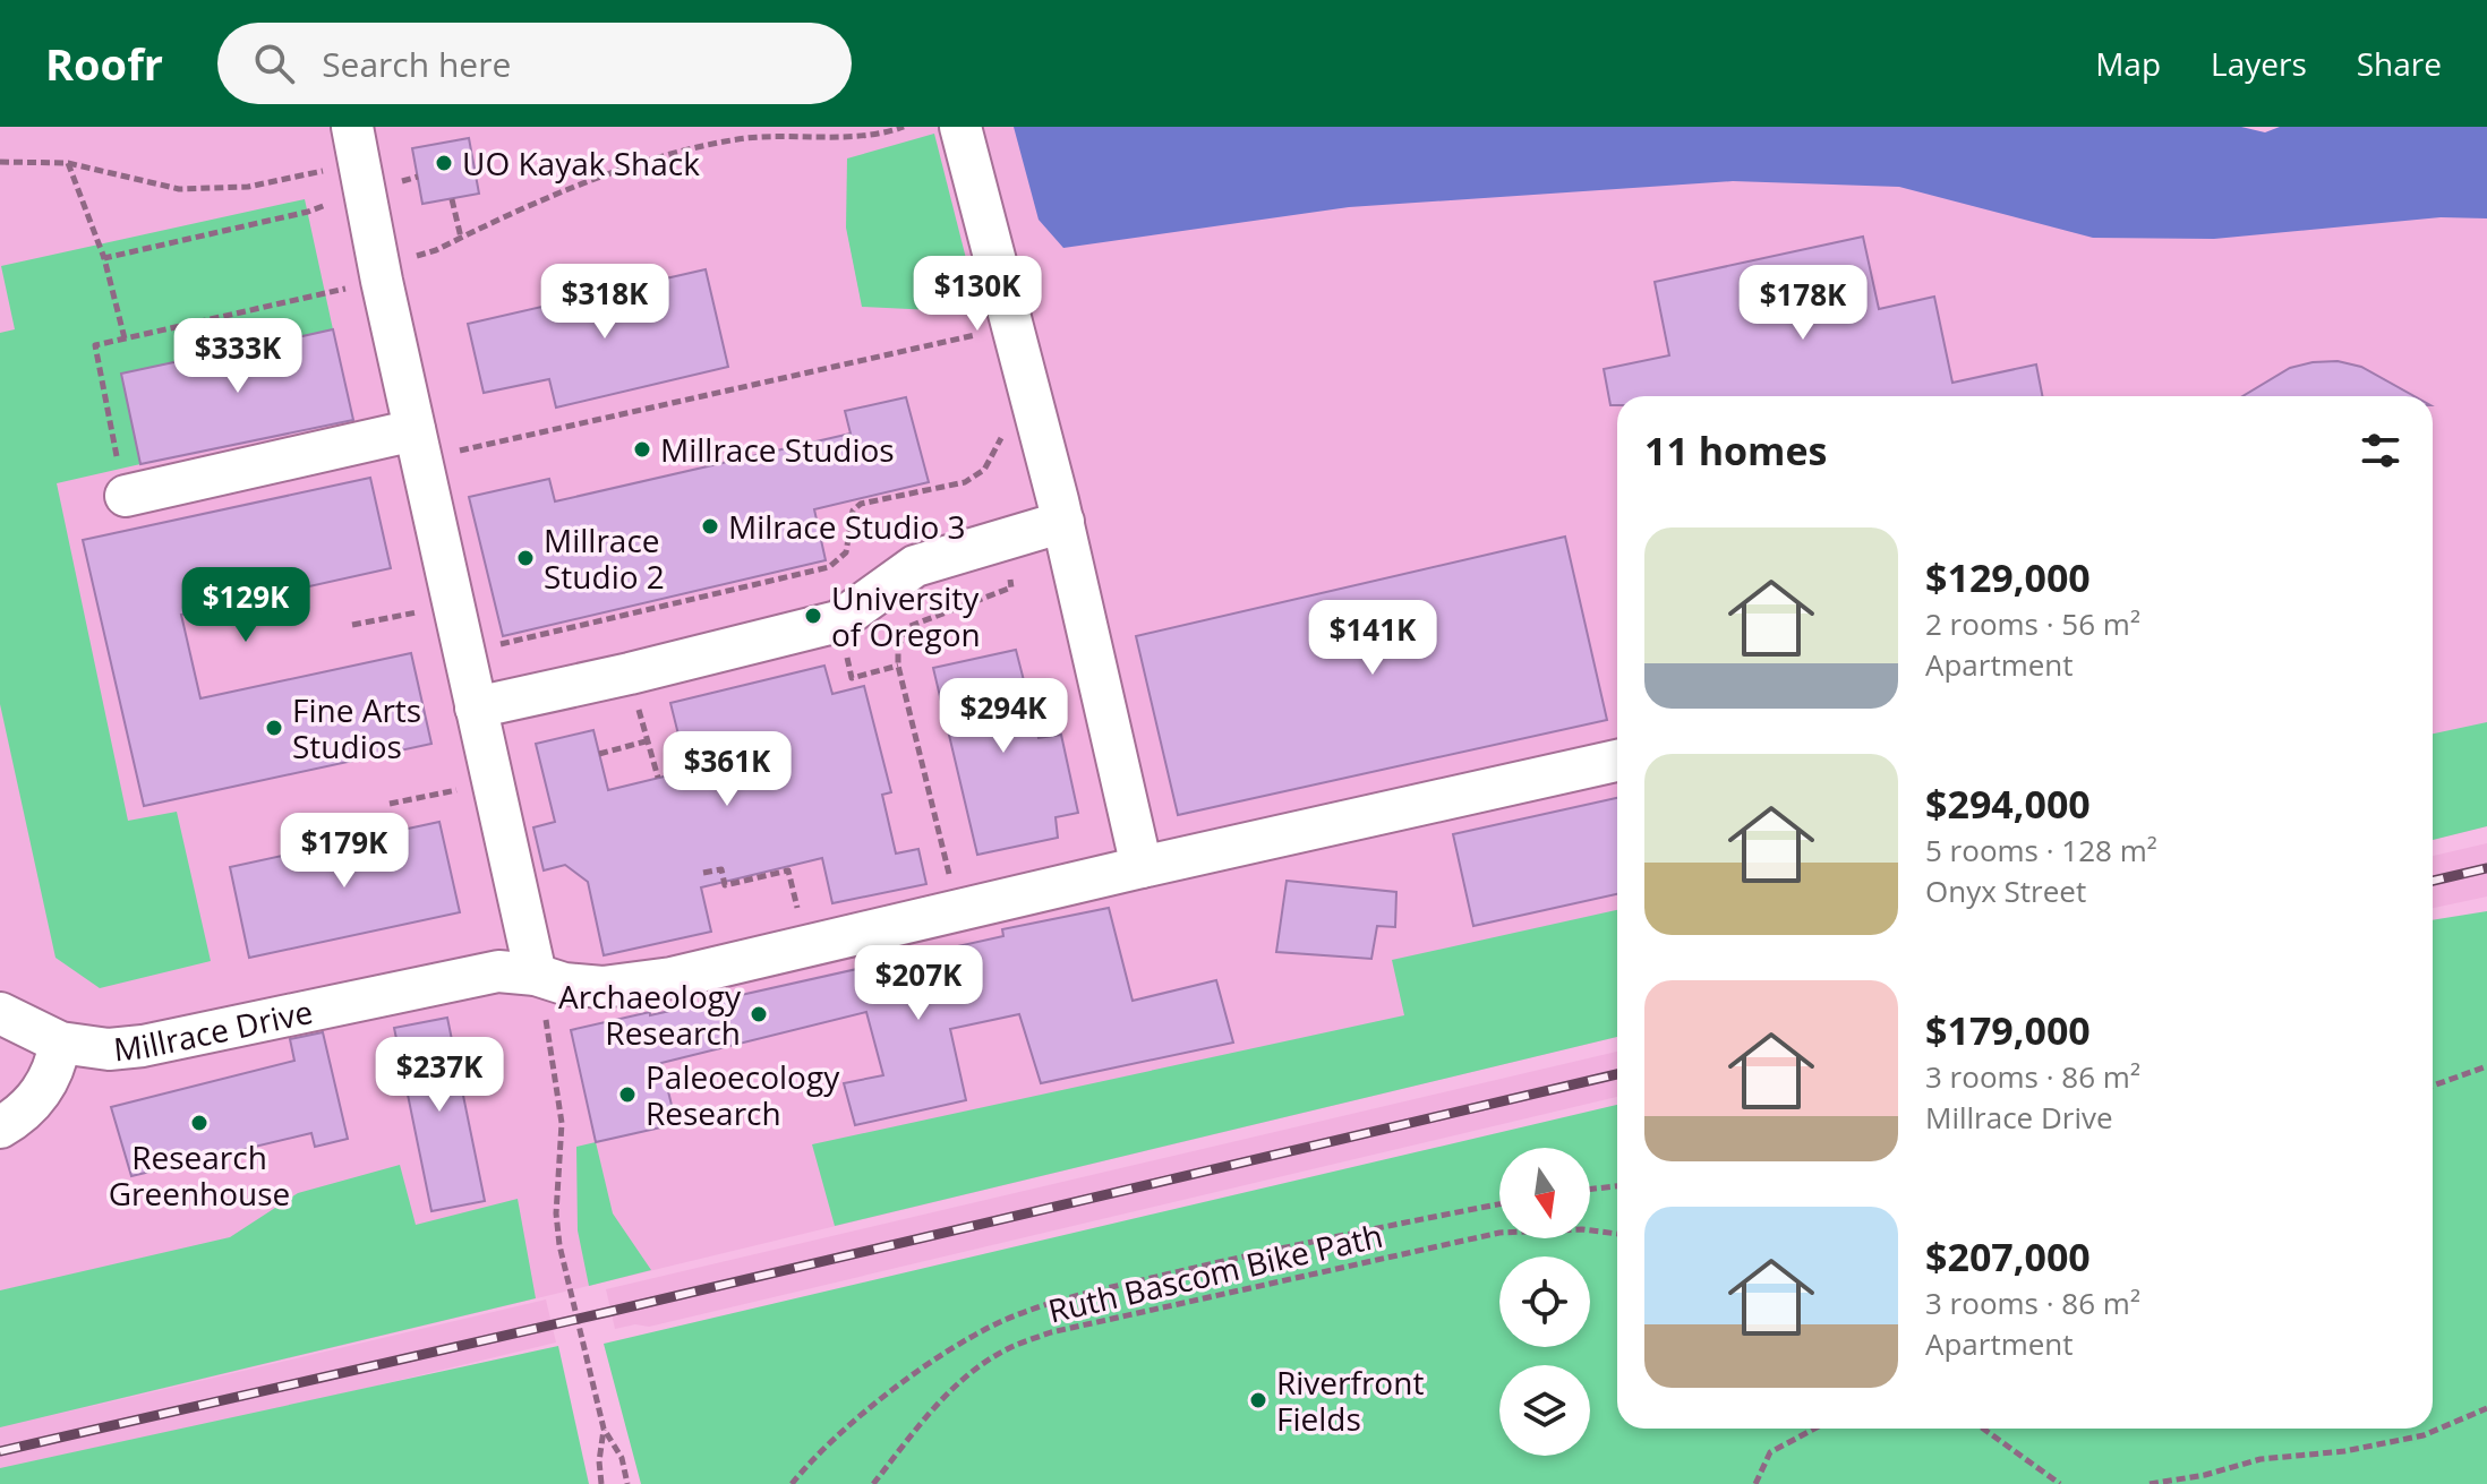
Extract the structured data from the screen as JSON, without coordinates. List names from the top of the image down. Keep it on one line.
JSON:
{"streets":{"street":["Millrace Drive"],"path":["Ruth Bascom Bike Path"]},"places":["UO Kayak Shack","Millrace Studios","Milrace Studio 3","Millrace Studio 2","University of Oregon","Fine Arts Studios","Archaeology Research","Paleoecology Research","Research Greenhouse","Riverfront Fields"],"north":"bottom","page":{"header":"Roofr","search":"Search here","nav":["Map","Layers","Share"],"price":["$130K","$318K","$178K","$333K","$129K","$141K","$294K","$361K","$179K","$207K","$237K"],"heading":"11 homes","list":[{"name":"$129,000","note":"2 rooms · 56 m² · Apartment"},{"name":"$294,000","note":"5 rooms · 128 m² · Onyx Street"},{"name":"$179,000","note":"3 rooms · 86 m² · Millrace Drive"},{"name":"$207,000","note":"3 rooms · 86 m² · Apartment"}]}}
